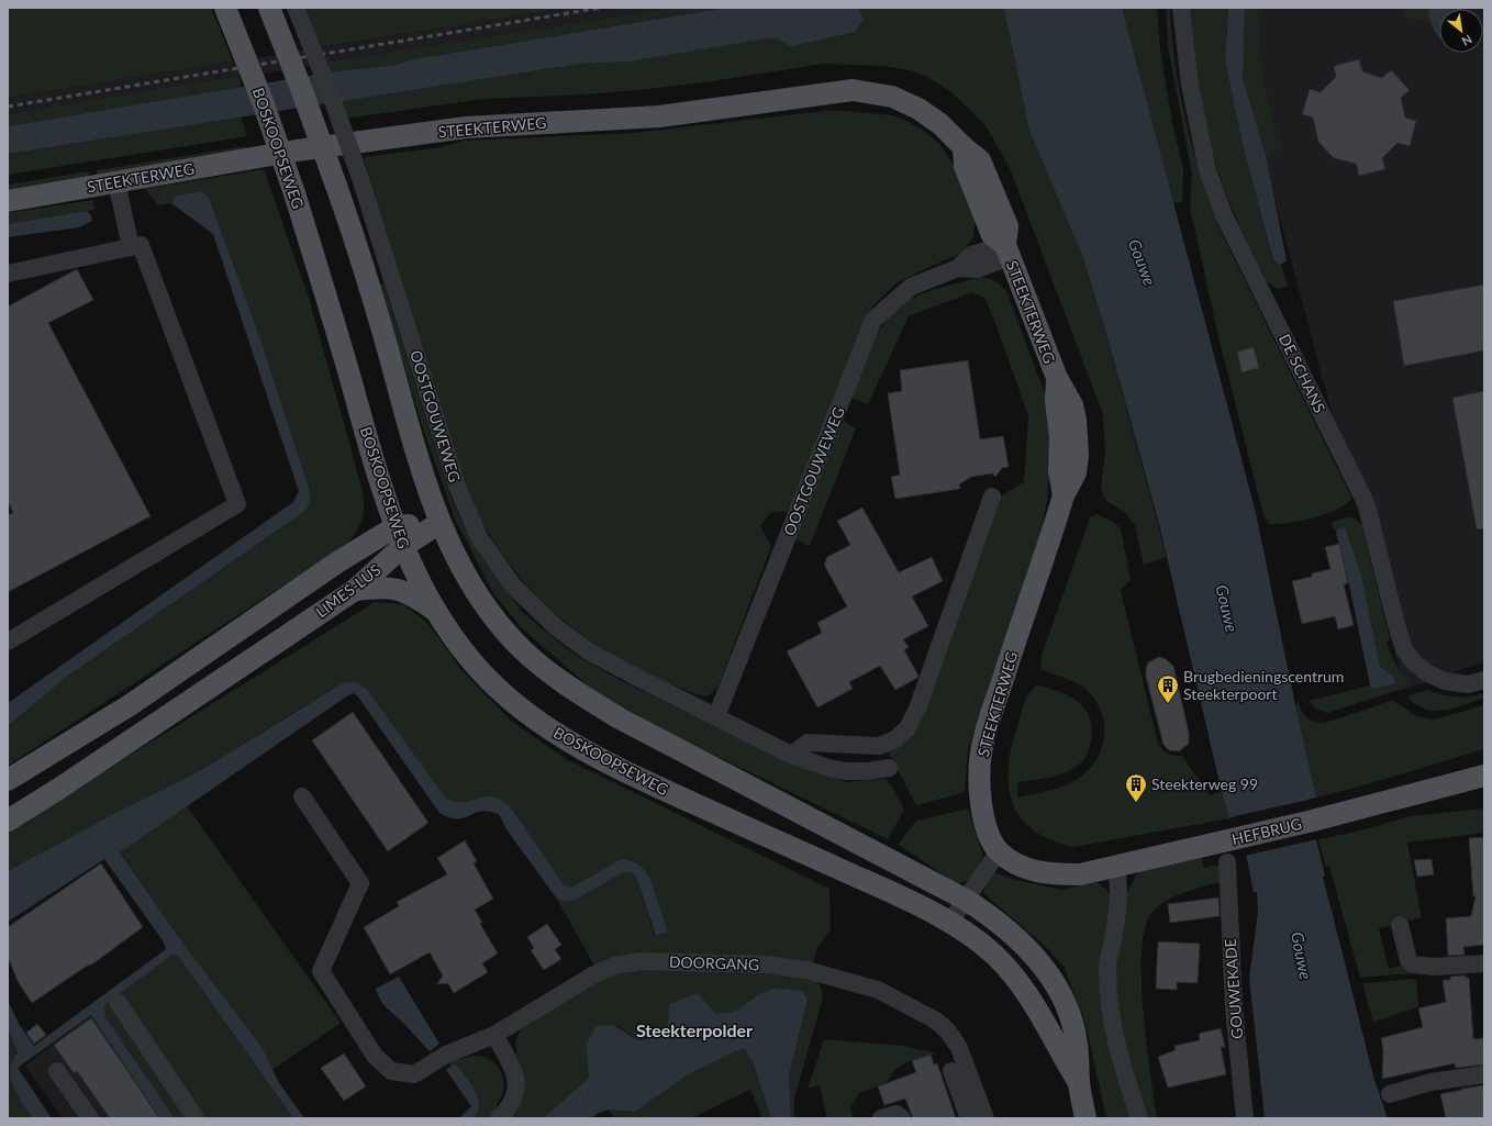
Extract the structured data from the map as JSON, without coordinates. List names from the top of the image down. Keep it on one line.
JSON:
{"streets":{"main road":["STEEKTERWEG","BOSKOOPSEWEG","LIMES-LUS","HEFBRUG"],"street":["DE SCHANS","OOSTGOUWEWEG","DOORGANG","GOUWEKADE"]},"crossings":[["STEEKTERWEG","OOSTGOUWEWEG"],["BOSKOOPSEWEG","LIMES-LUS"]],"districts":["Steekterpolder"],"water":["Gouwe"],"places":{"building":["Brugbedieningscentrum Steekterpoort","Steekterweg 99"]},"north":"bottom right"}
